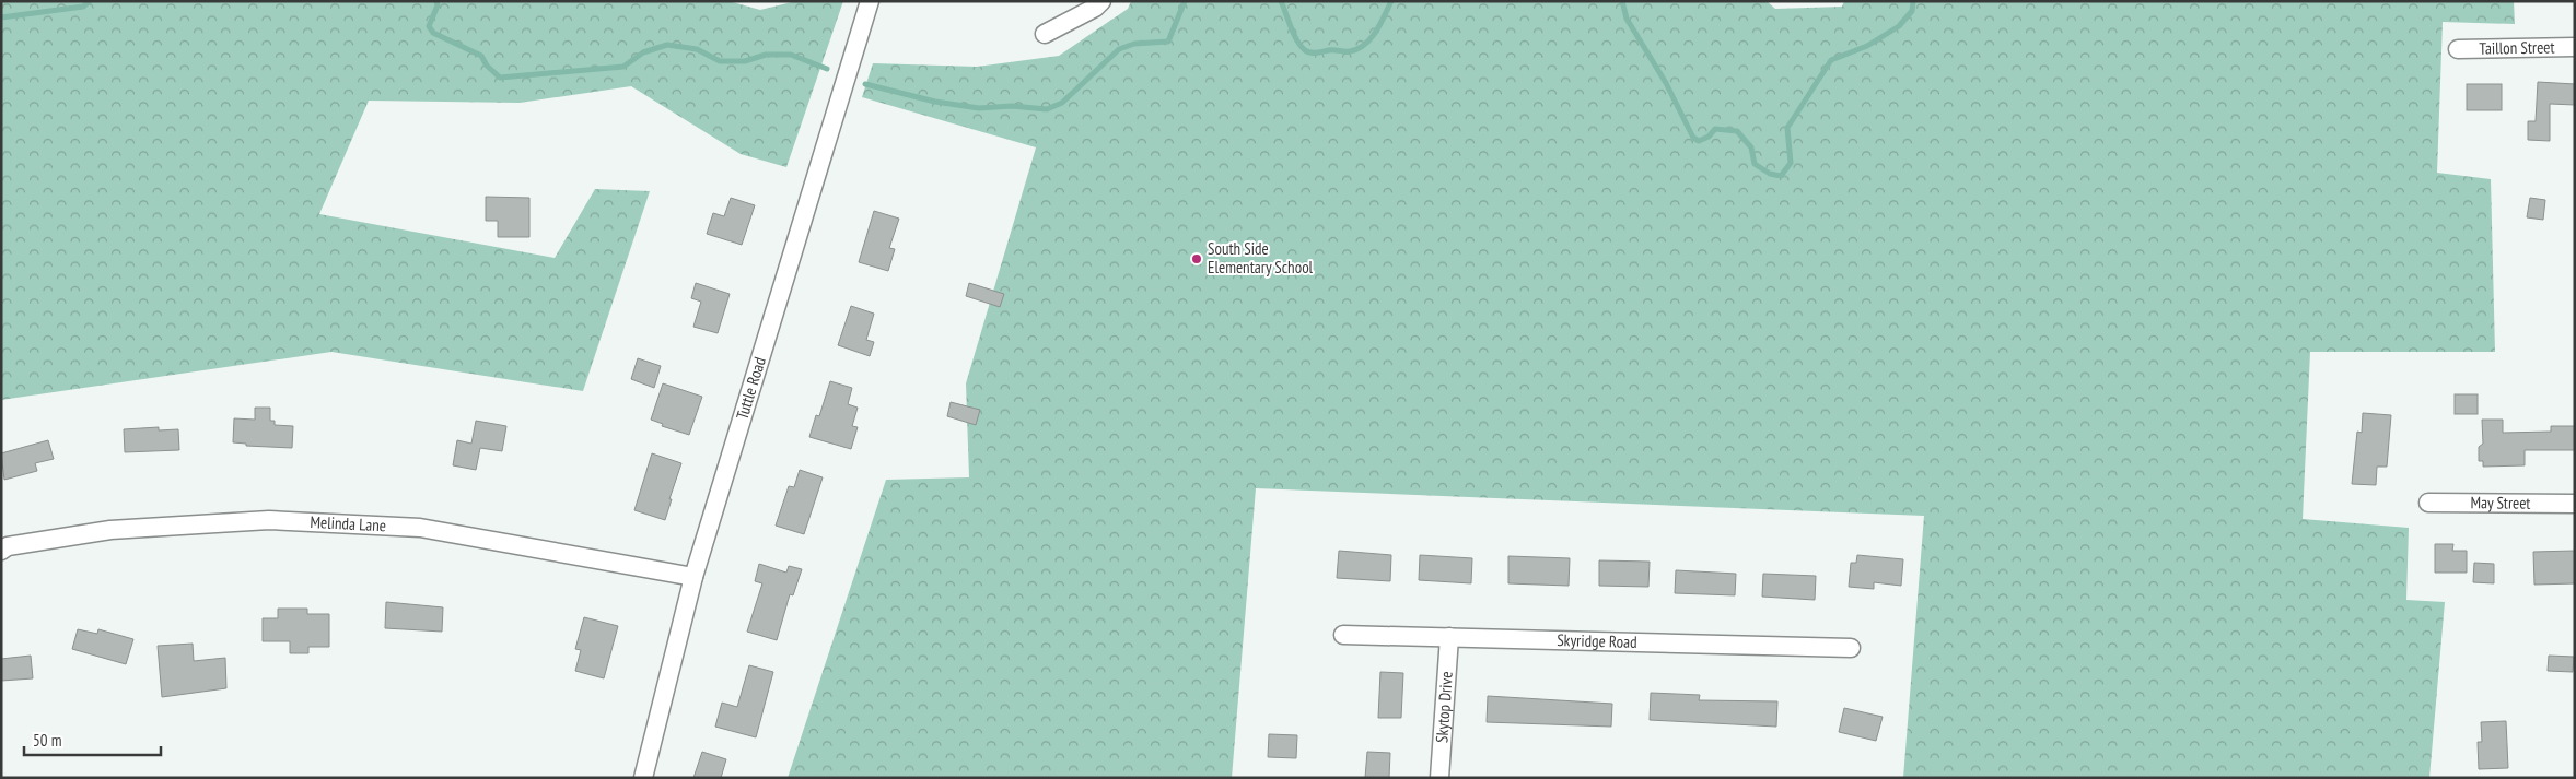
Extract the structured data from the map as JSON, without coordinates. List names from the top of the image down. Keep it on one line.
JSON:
{"streets":{"street":["Taillon Street","Tuttle Road","May Street","Melinda Lane","Skyridge Road","Skytop Drive"]},"crossings":[["Tuttle Road","Melinda Lane"],["Skyridge Road","Skytop Drive"]],"places":["South Side Elementary School"],"scale_bar":"50 m"}
